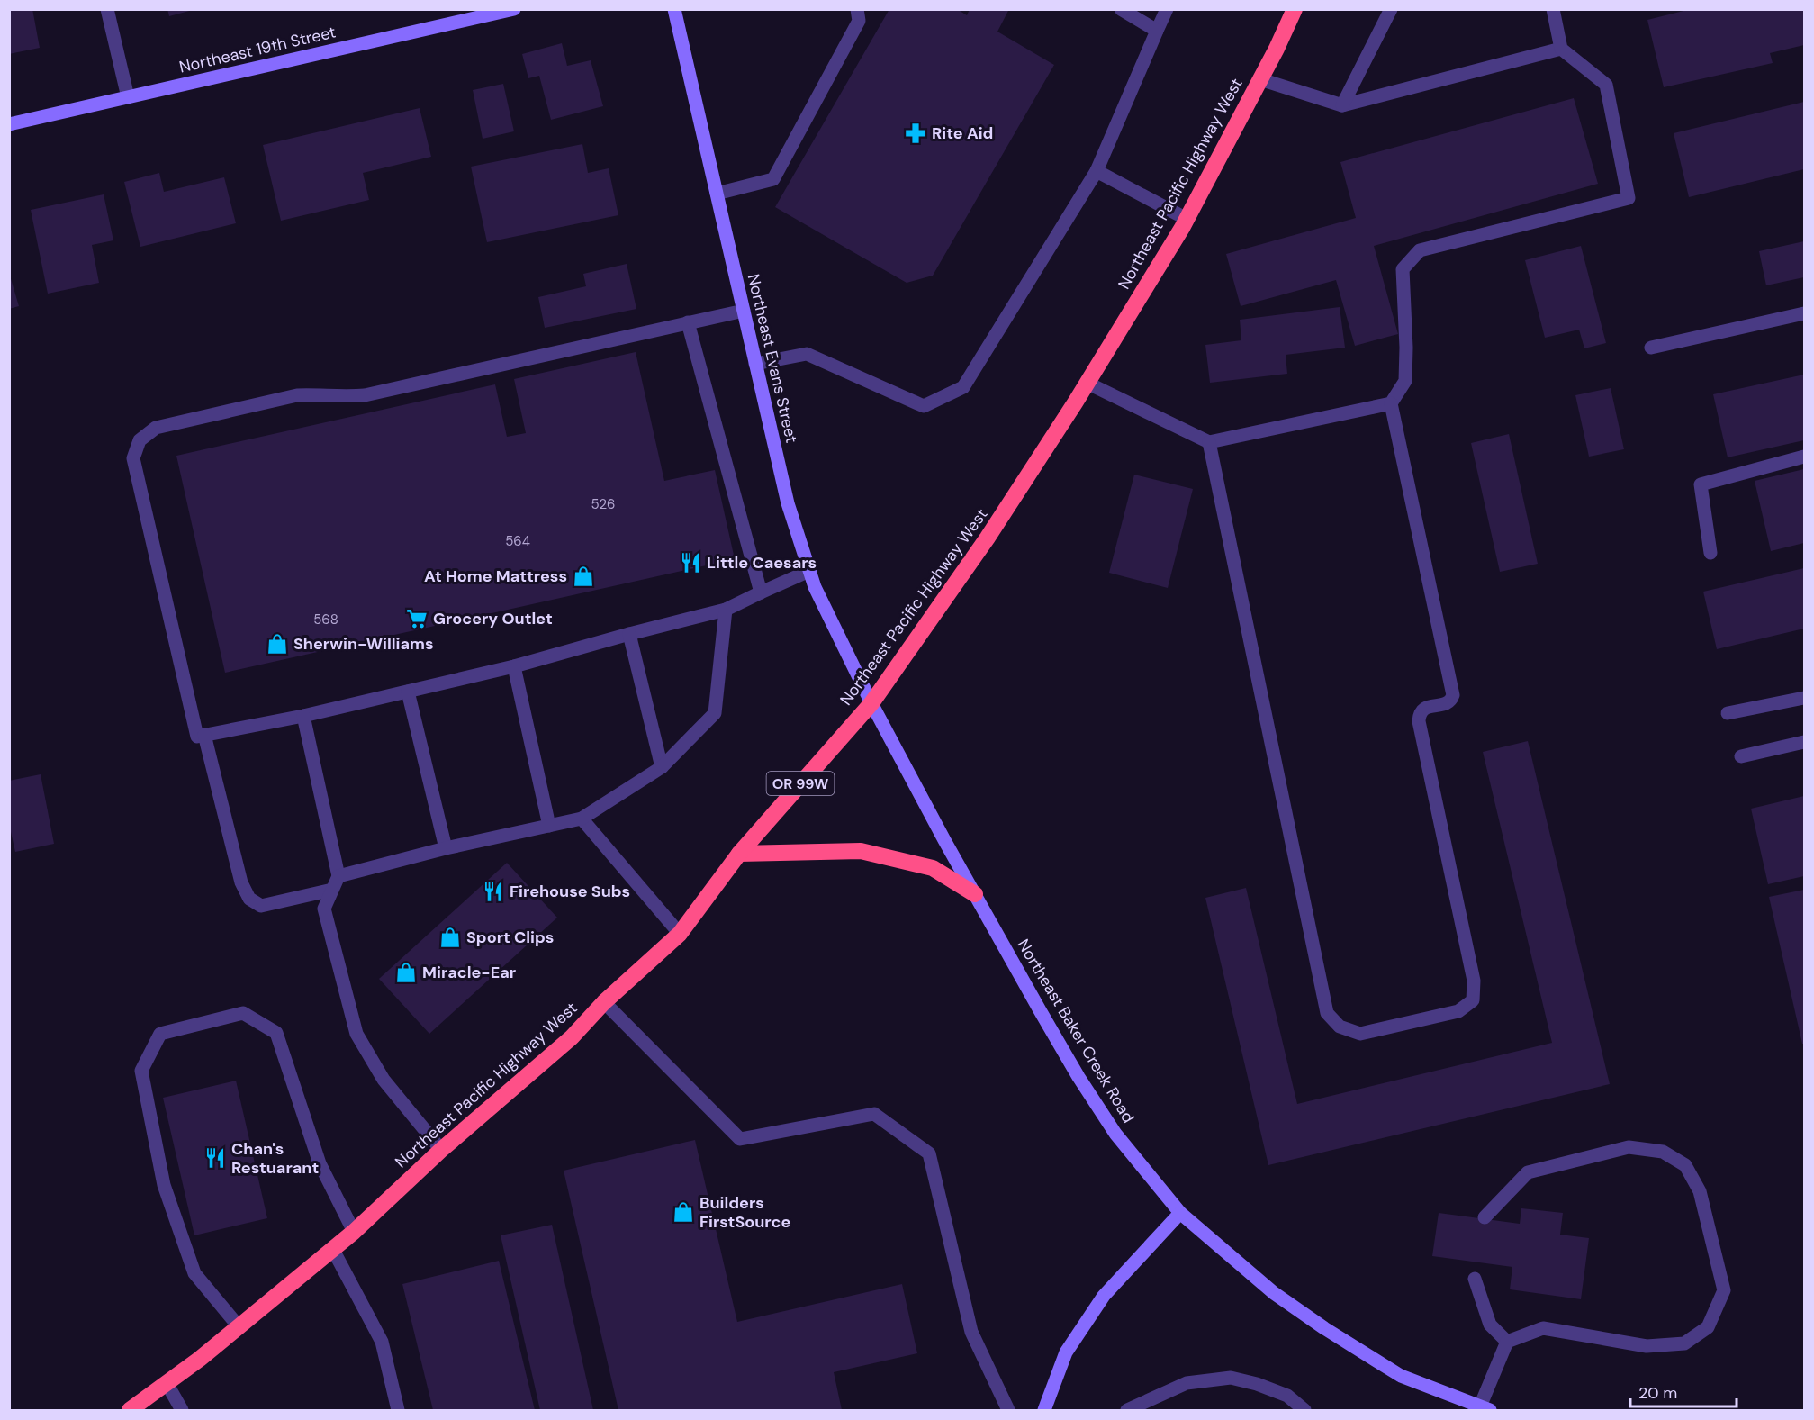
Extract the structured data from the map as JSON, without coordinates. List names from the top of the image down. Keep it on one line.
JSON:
{"streets":{"highway":["Northeast Pacific Highway West","OR 99W"],"street":["Northeast 19th Street","Northeast Evans Street","Northeast Baker Creek Road"]},"crossings":[["Northeast Pacific Highway West","Northeast Evans Street"],["Northeast Pacific Highway West","Northeast Baker Creek Road"],["Northeast Evans Street","Northeast Baker Creek Road"]],"places":{"pharmacy":["Rite Aid"],"restaurant":["Little Caesars","Firehouse Subs","Chan's Restuarant"],"shop":["At Home Mattress","Sherwin-Williams","Sport Clips","Miracle-Ear","Builders FirstSource"],"supermarket":["Grocery Outlet"]},"house_numbers":["526","564","568"],"scale_bar":"20 m"}
